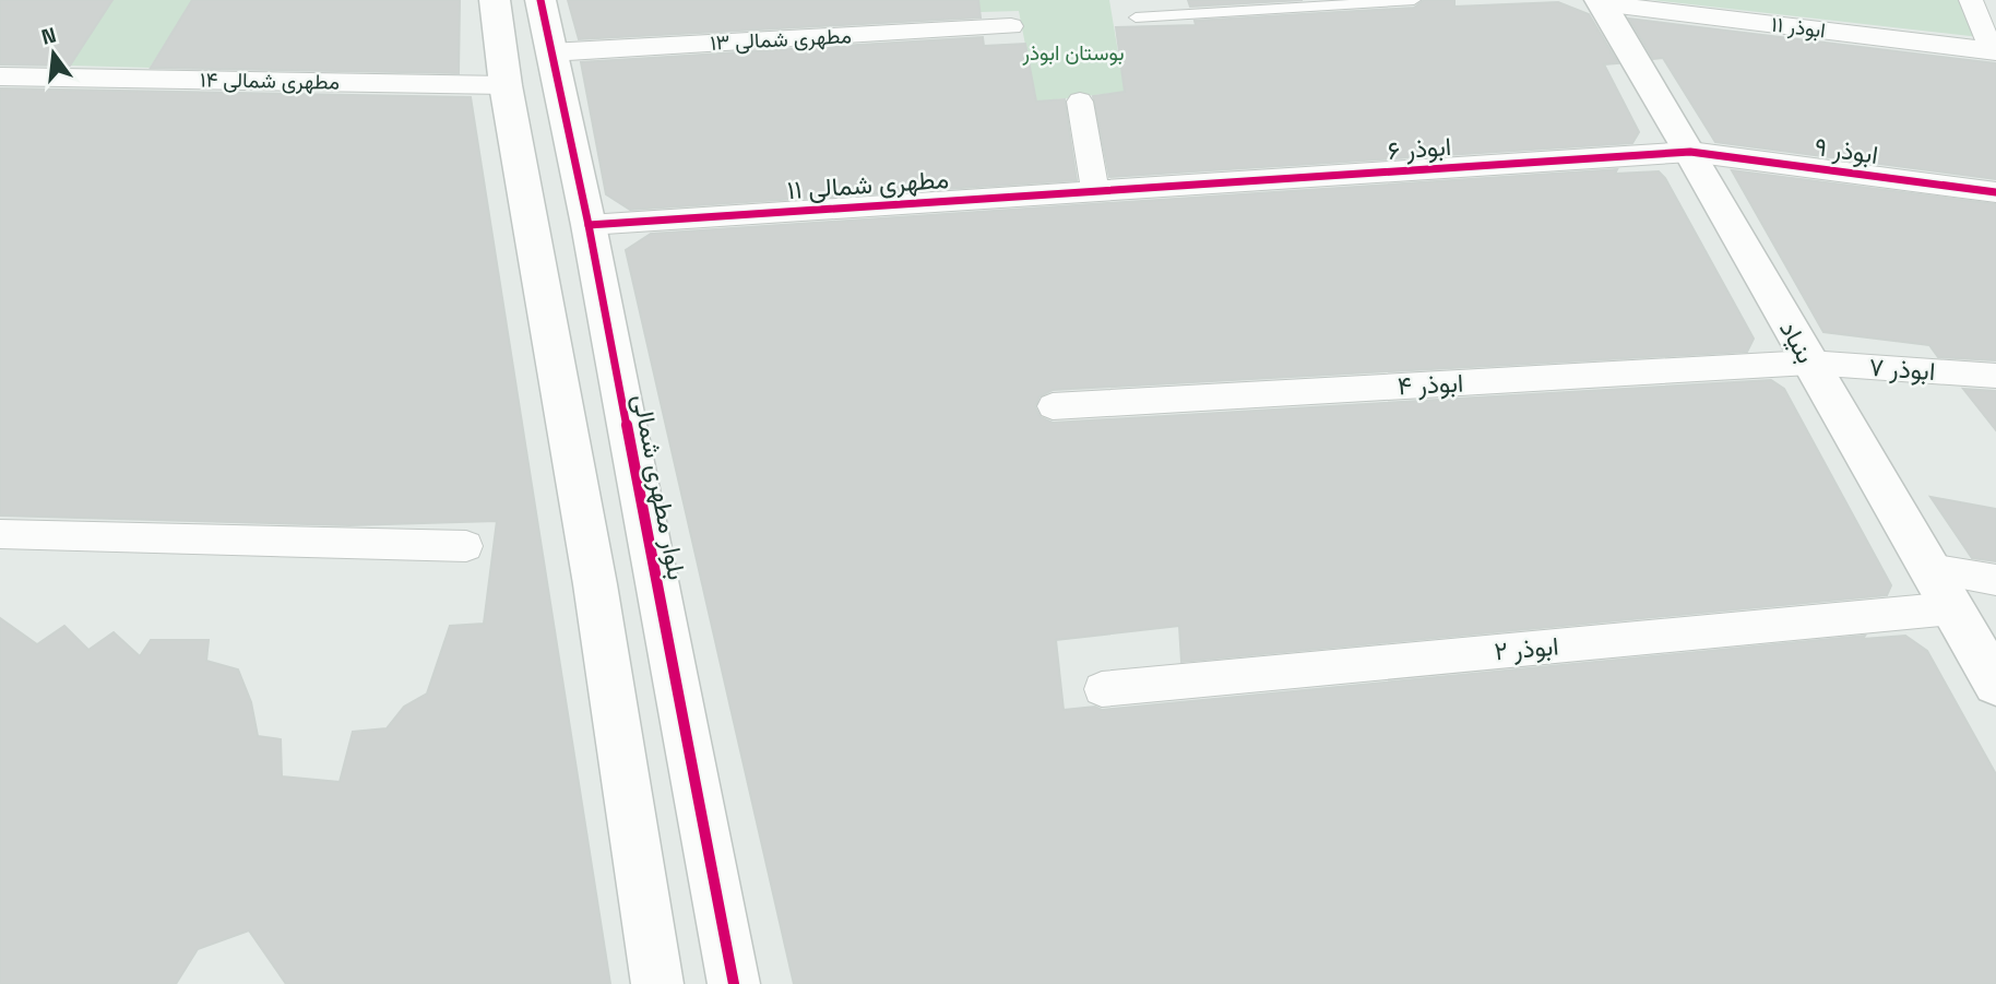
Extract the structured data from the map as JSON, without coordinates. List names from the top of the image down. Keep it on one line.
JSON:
{"streets":{"street":["ابوذر ۱۱","مطهری شمالی ۱۳","مطهری شمالی ۱۴","ابوذر ۶","ابوذر ۹","مطهری شمالی ۱۱","بنیاد","ابوذر ۷","ابوذر ۴","بلوار مطهری شمالی","ابوذر ۲"]},"crossings":[["ابوذر ۱۱","بنیاد"],["مطهری شمالی ۱۳","بلوار مطهری شمالی"],["ابوذر ۶","ابوذر ۹"],["ابوذر ۶","مطهری شمالی ۱۱"],["ابوذر ۶","بنیاد"],["ابوذر ۹","بنیاد"],["مطهری شمالی ۱۱","بلوار مطهری شمالی"],["بنیاد","ابوذر ۷"],["بنیاد","ابوذر ۴"],["بنیاد","ابوذر ۲"],["ابوذر ۷","ابوذر ۴"]],"parks":["بوستان ابوذر"],"north":"top"}
